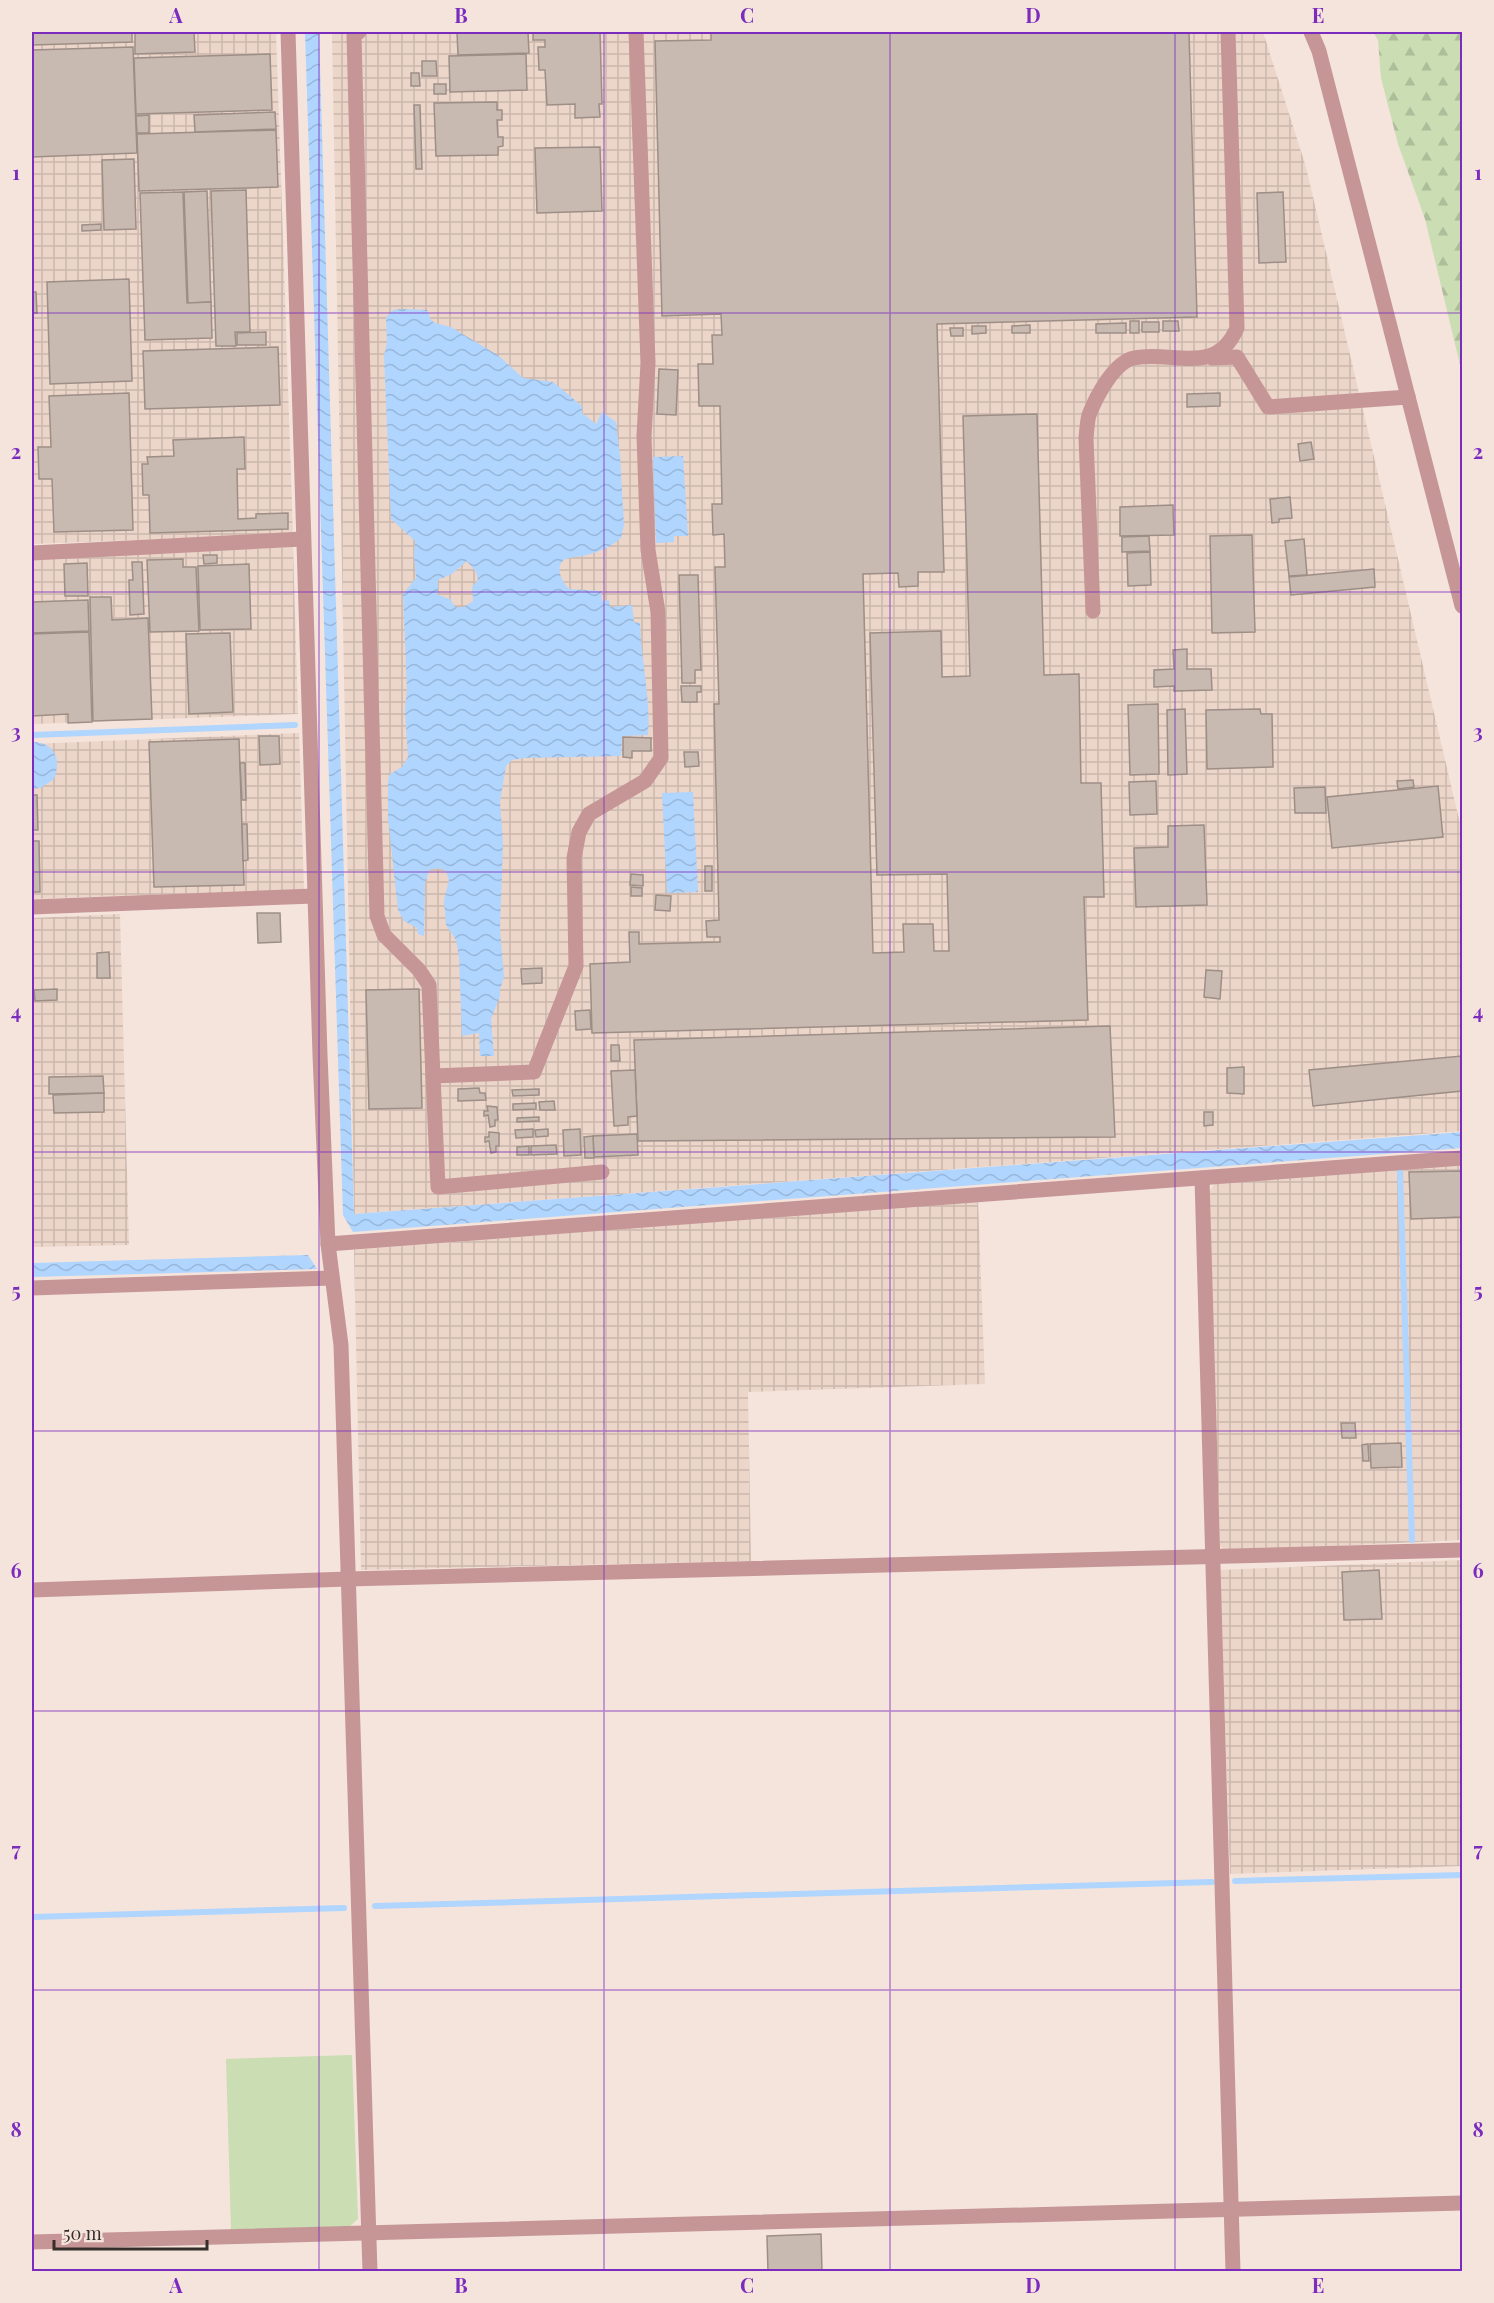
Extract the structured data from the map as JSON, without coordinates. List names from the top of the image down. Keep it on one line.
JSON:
{"scale_bar":"50 m","grid":{"columns":["A","B","C","D","E"],"rows":["1","2","3","4","5","6","7","8"]}}
